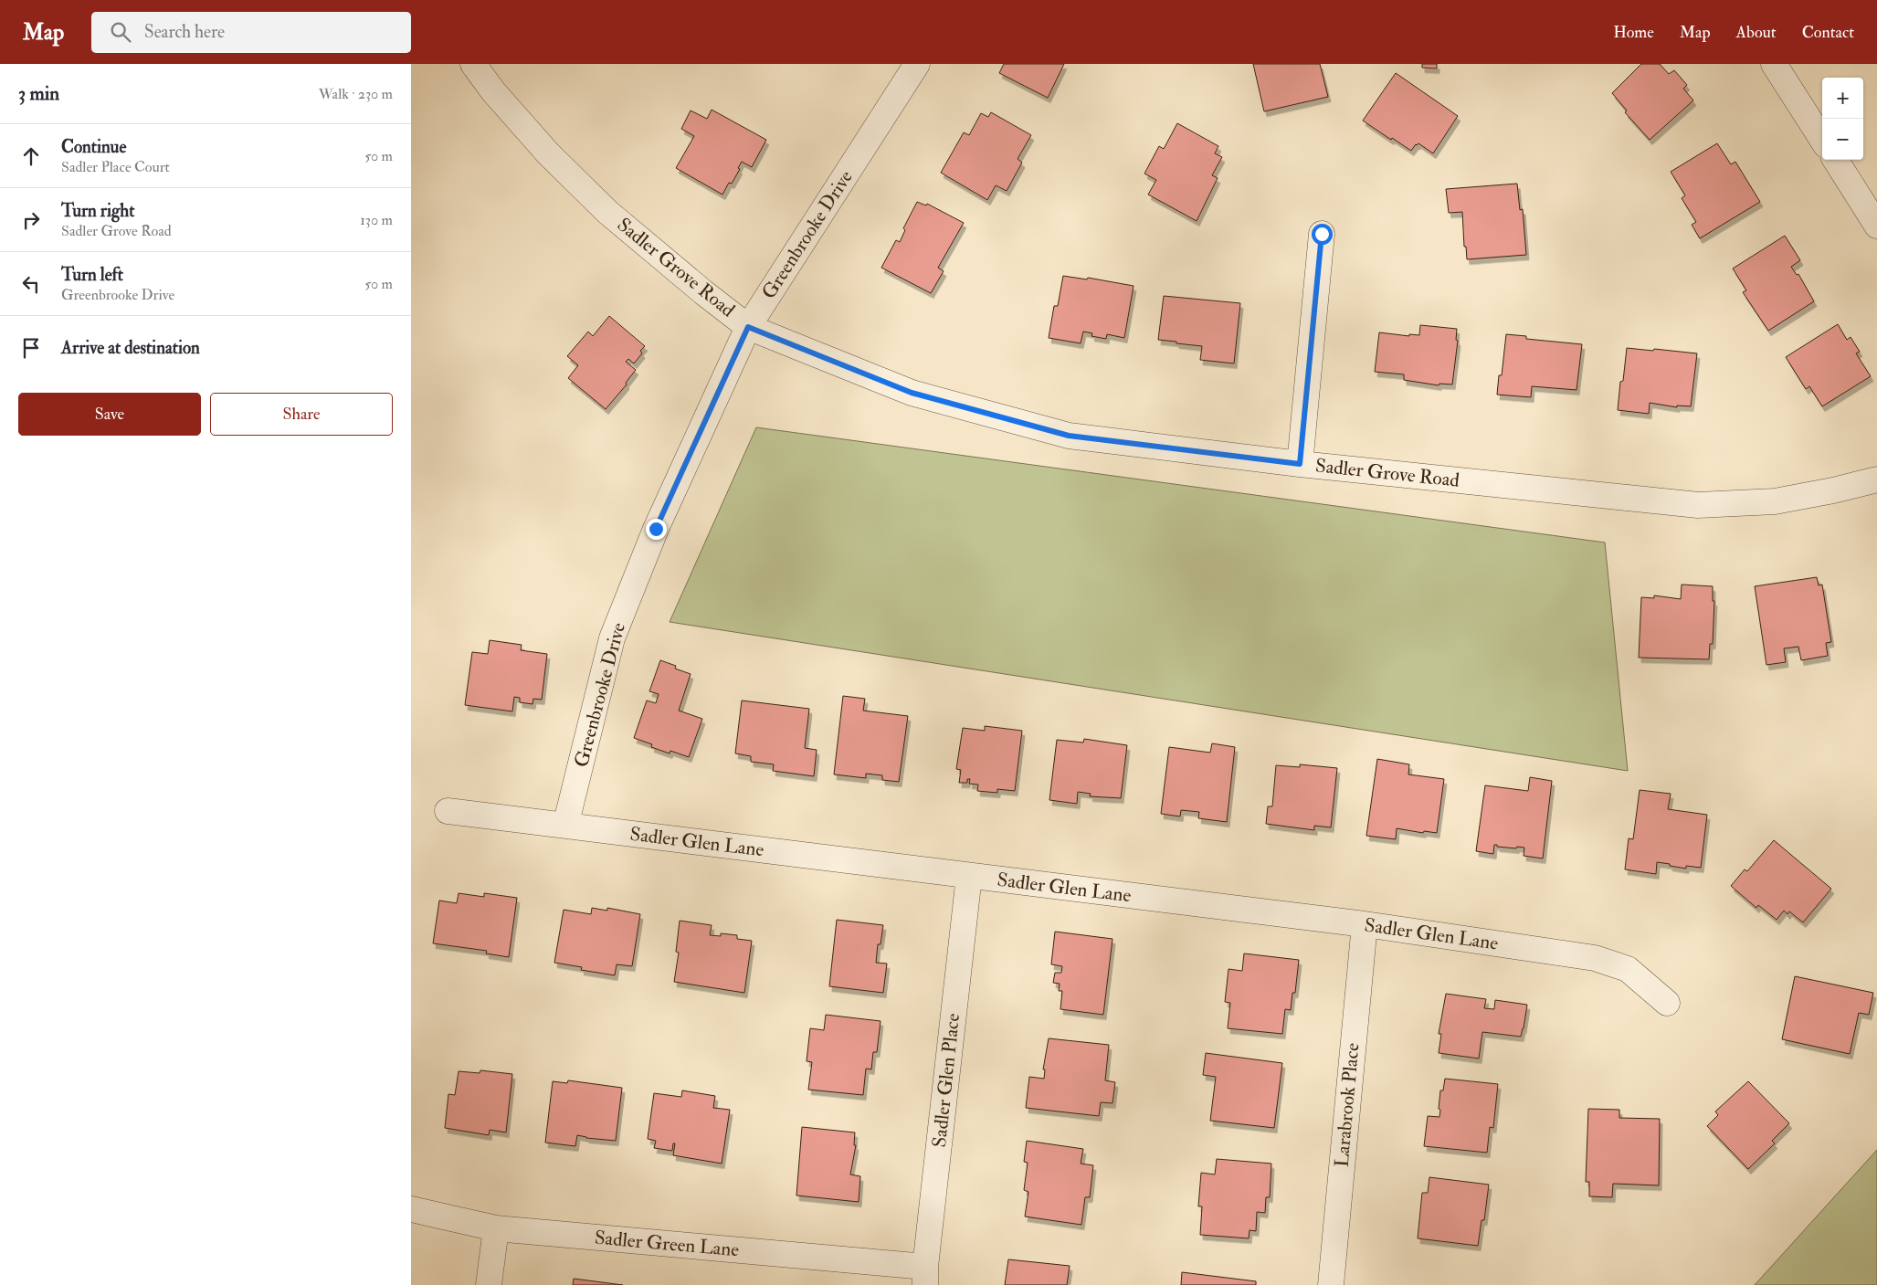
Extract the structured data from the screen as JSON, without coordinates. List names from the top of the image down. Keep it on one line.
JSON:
{"streets":{"street":["Greenbrooke Drive","Sadler Grove Road","Sadler Glen Lane","Sadler Glen Place","Larabrook Place","Sadler Green Lane"]},"crossings":[["Greenbrooke Drive","Sadler Grove Road"],["Greenbrooke Drive","Sadler Glen Lane"],["Sadler Glen Lane","Sadler Glen Place"],["Sadler Glen Lane","Larabrook Place"],["Sadler Glen Place","Sadler Green Lane"]],"page":{"header":"Map","search":"Search here","nav":["Home","Map","About","Contact"],"heading":["3 min","Walk · 230 m"],"map_buttons":["+","−"],"list":[["Continue","Sadler Place Court","50 m"],["Turn right","Sadler Grove Road","130 m"],["Turn left","Greenbrooke Drive","50 m"],"Arrive at destination"],"buttons":["Save","Share"]}}
